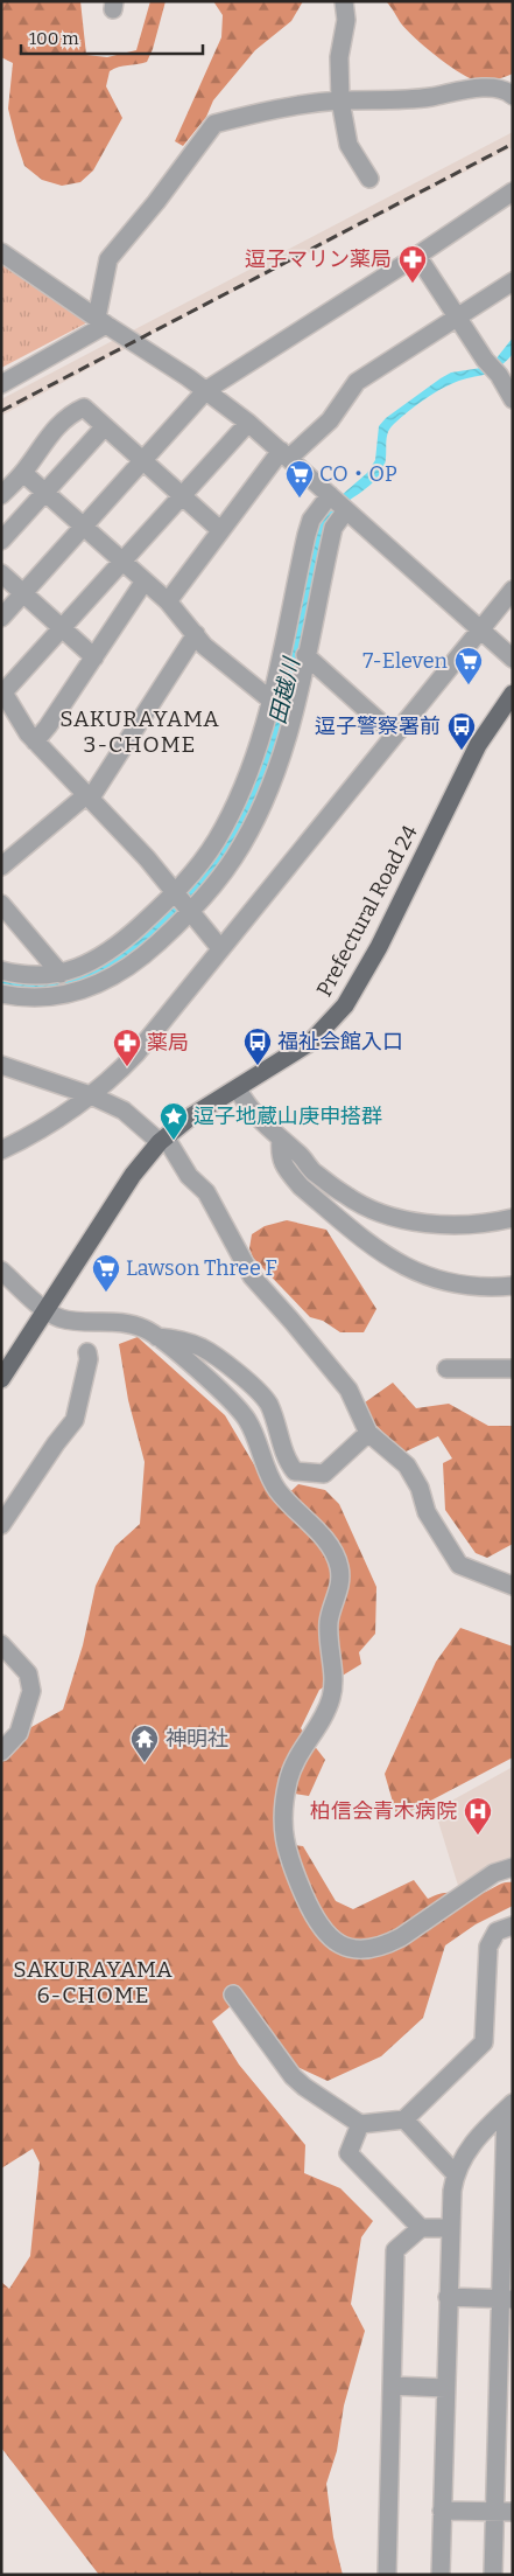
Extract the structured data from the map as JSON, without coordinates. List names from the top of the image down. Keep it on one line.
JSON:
{"streets":{"main road":["Prefectural Road 24"]},"districts":["SAKURAYAMA 3-CHOME","SAKURAYAMA 6-CHOME"],"water":["田越川"],"places":{"pharmacy":["逗子マリン薬局","薬局"],"supermarket":["CO・OP","7-Eleven","Lawson Three F"],"bus stop":["逗子警察署前","福祉会館入口"],"place":["逗子地蔵山庚申搭群"],"temple":["神明社"],"hospital":["柏信会青木病院"]},"scale_bar":"100 m"}
